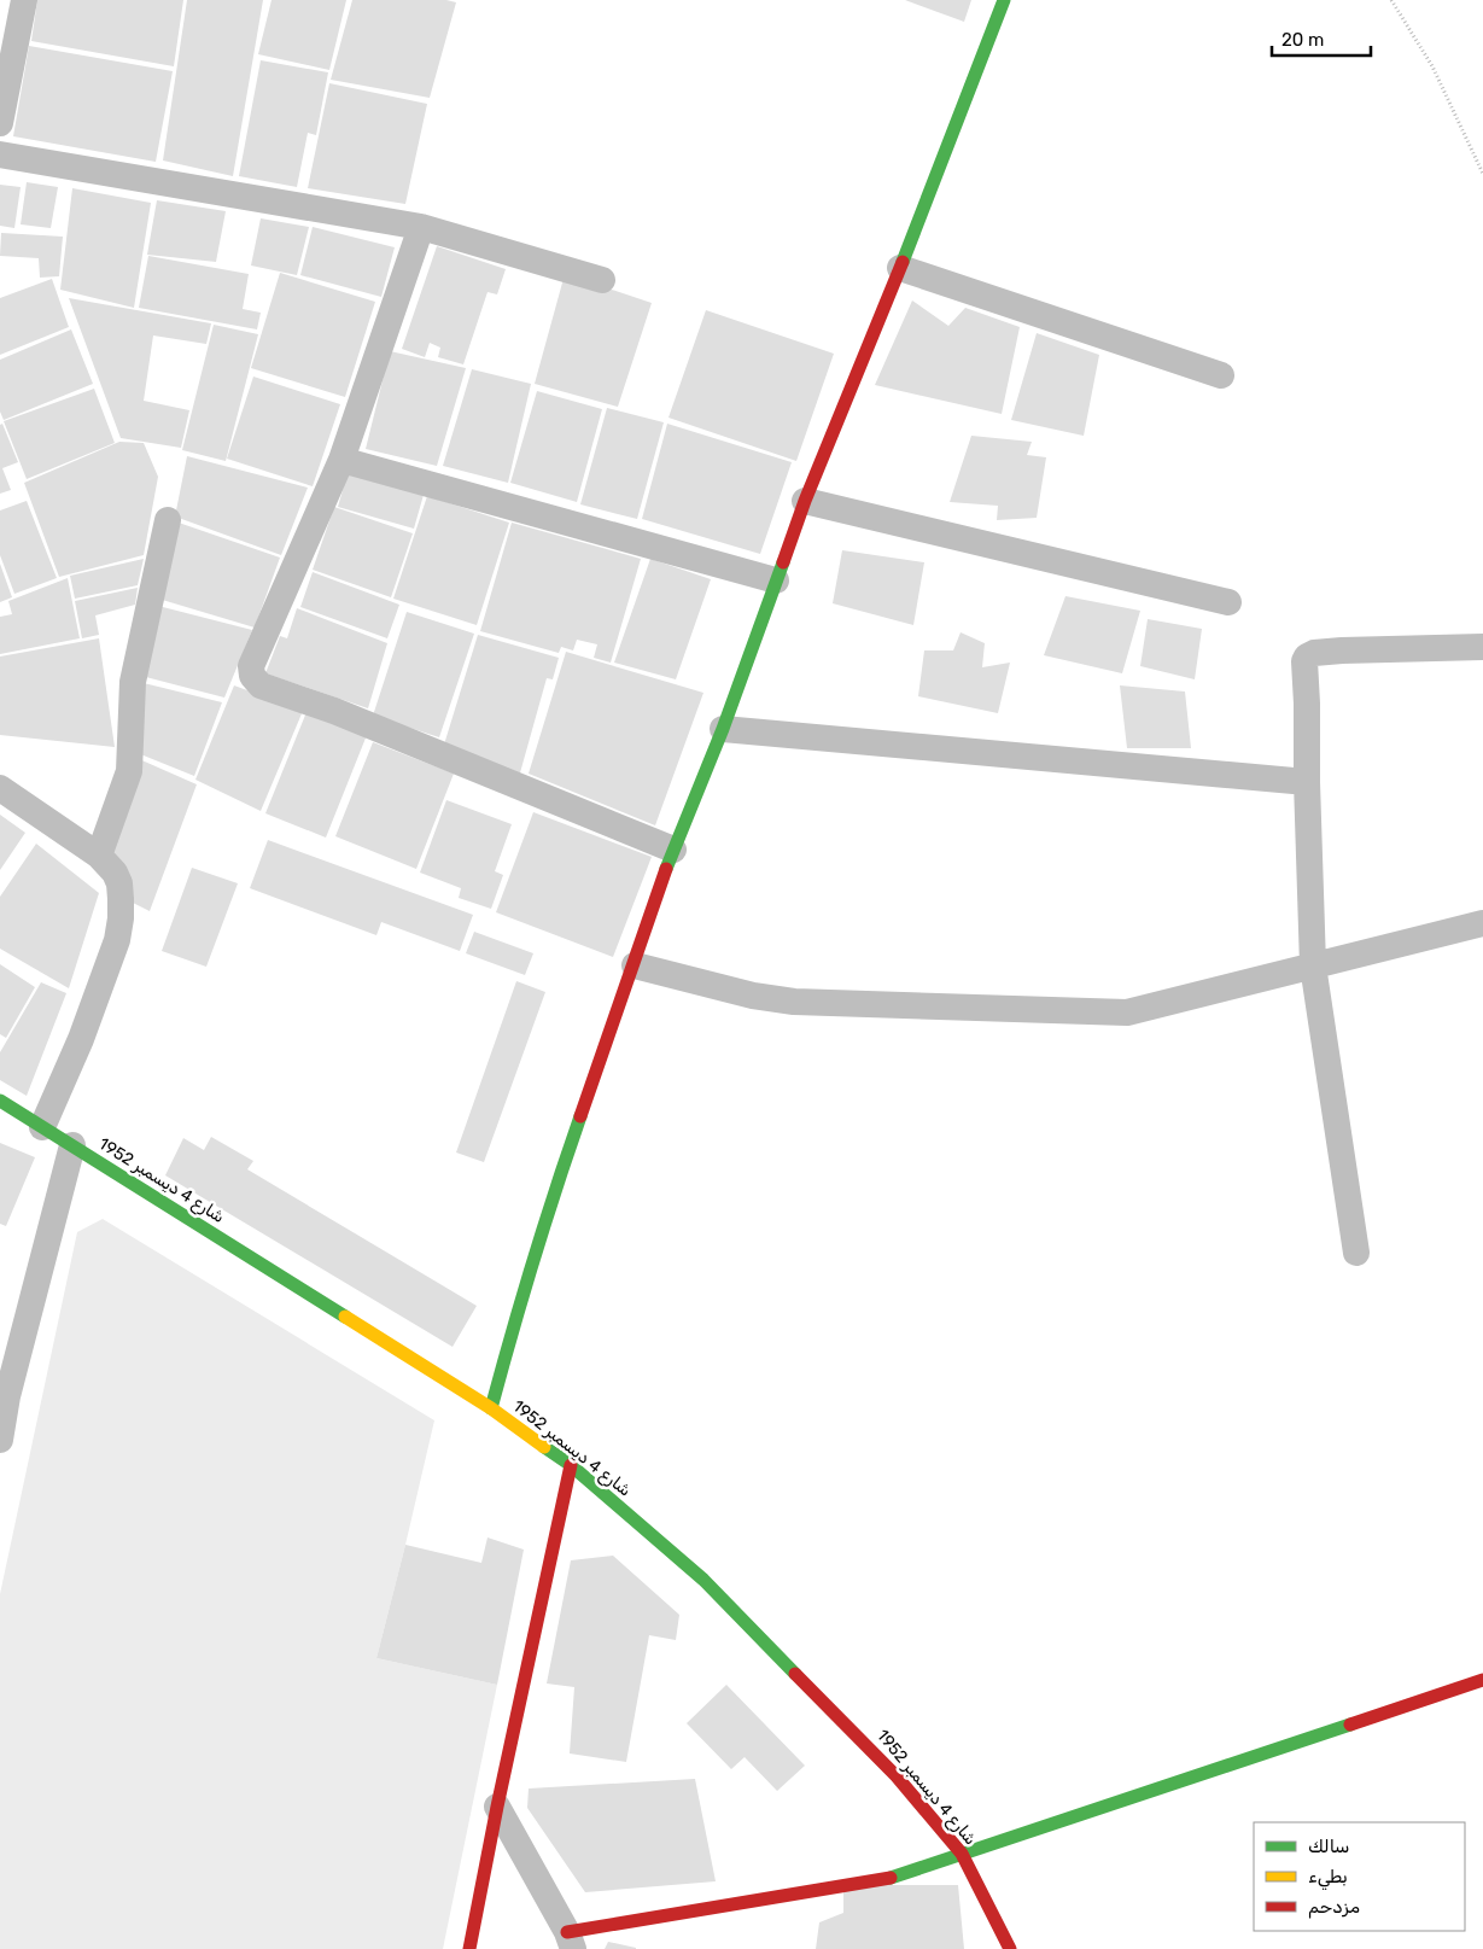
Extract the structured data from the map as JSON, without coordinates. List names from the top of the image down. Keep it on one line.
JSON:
{"streets":{"street":["شارع 4 ديسمبر 1952"]},"legend":["سالك","بطيء","مزدحم"],"scale_bar":"20 m"}
